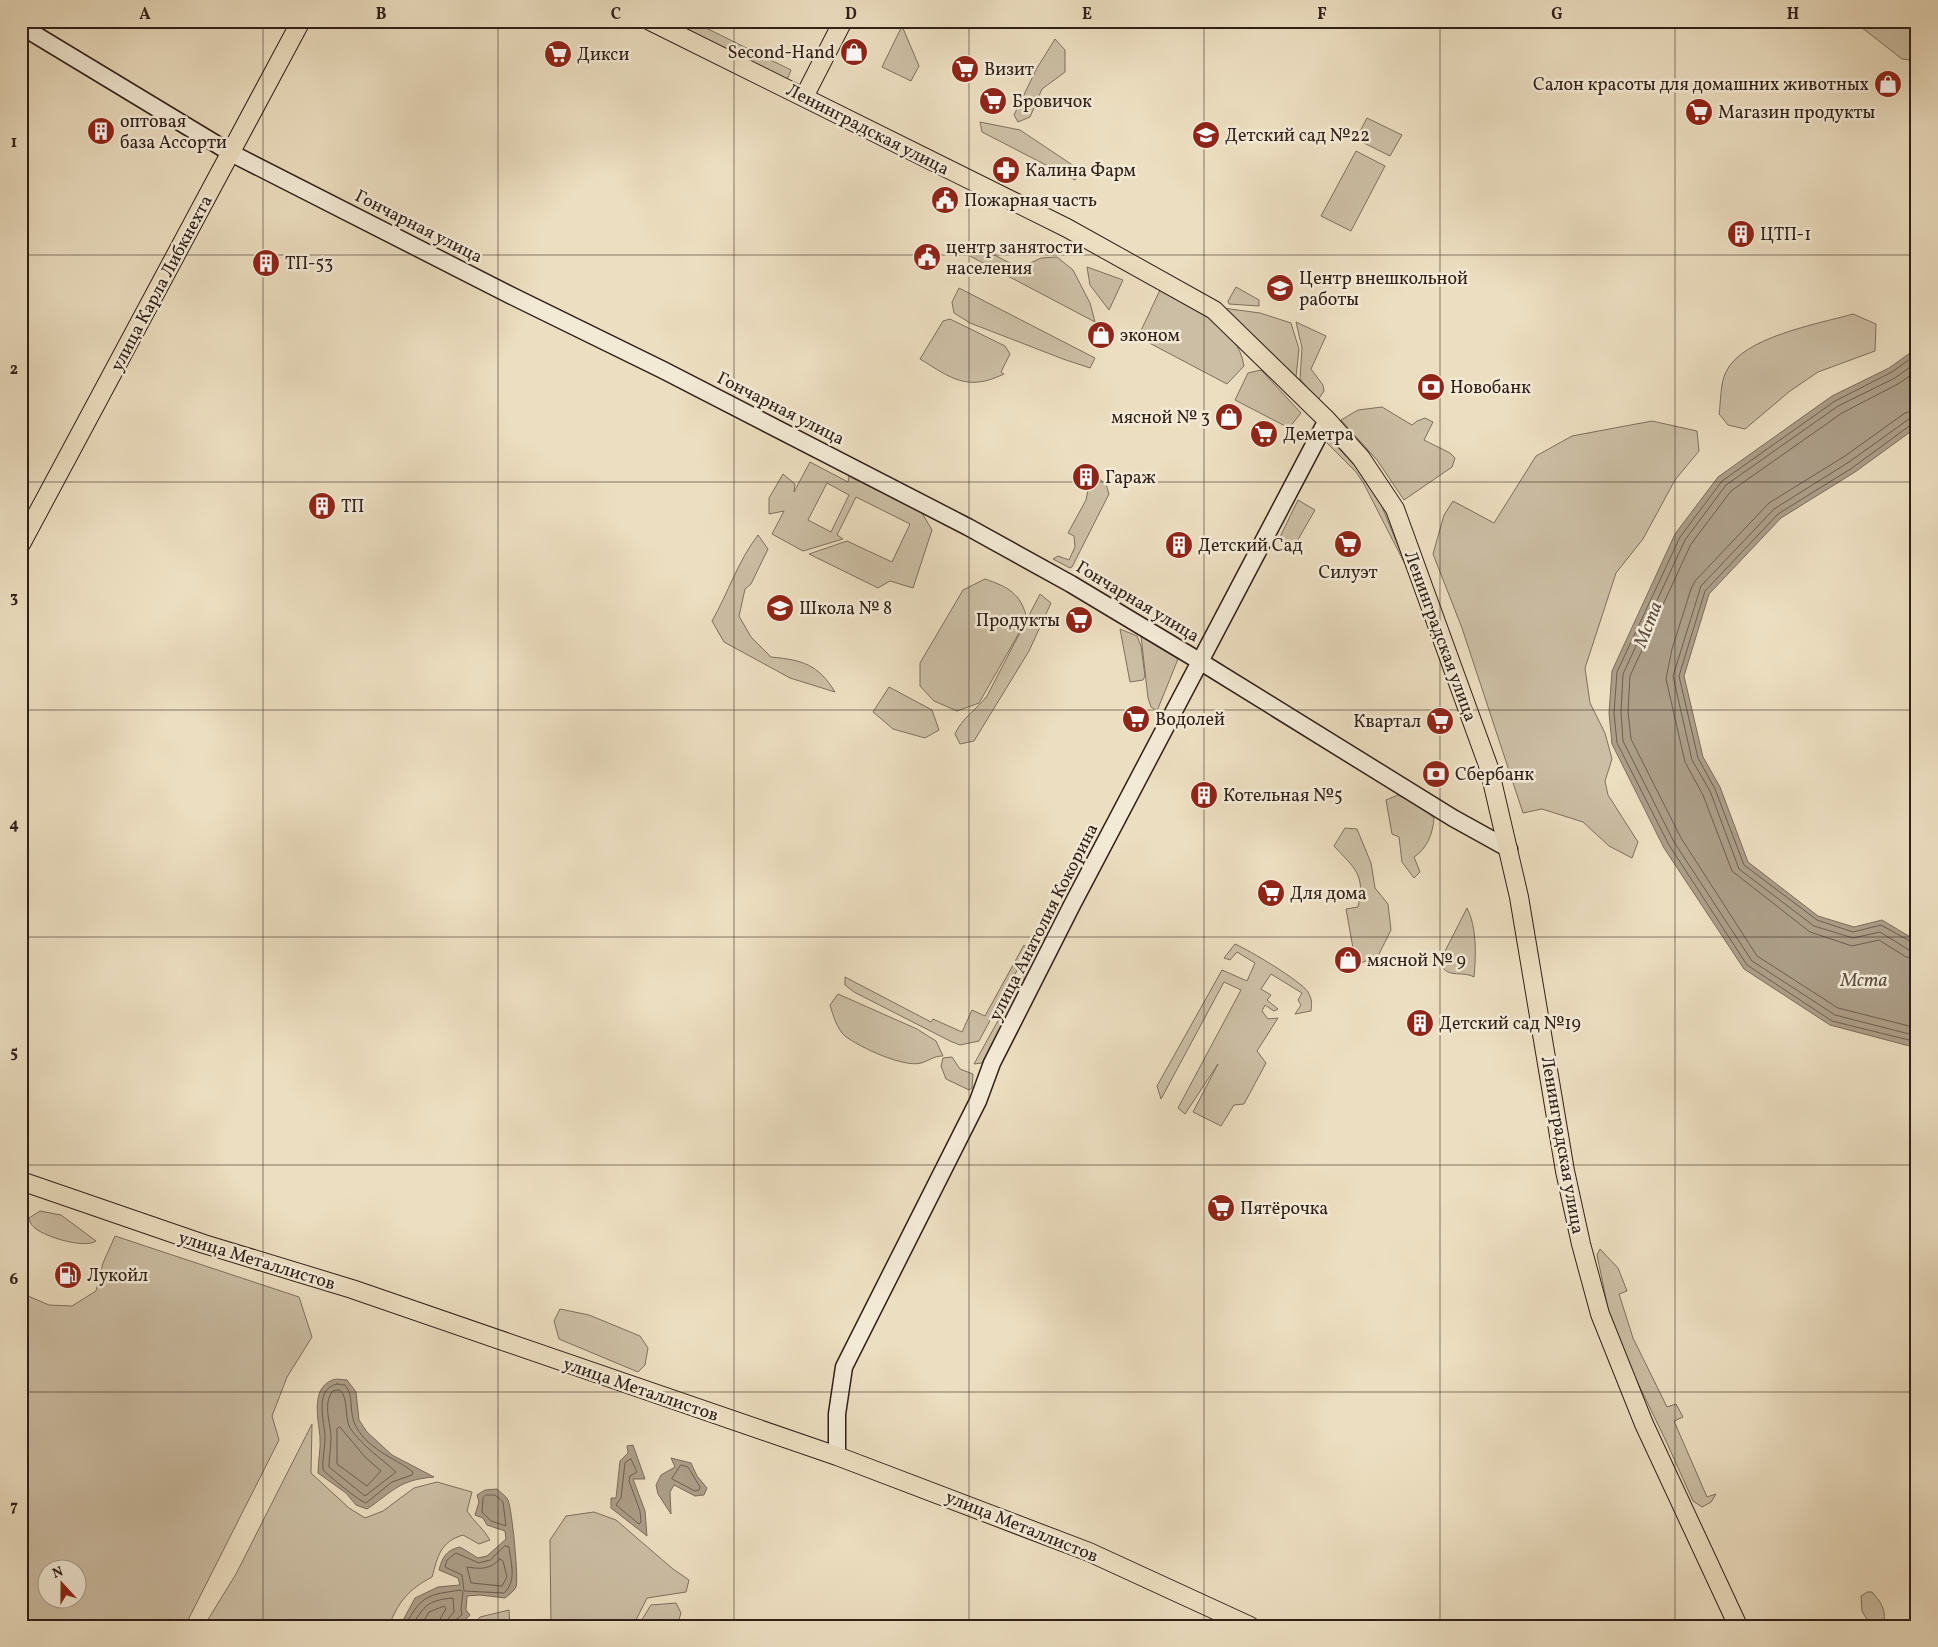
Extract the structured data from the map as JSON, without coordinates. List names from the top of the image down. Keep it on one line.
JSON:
{"streets":{"main road":["Ленинградская улица","улица Карла Либкнехта","улица Металлистов"],"street":["Гончарная улица","улица Анатолия Кокорина"]},"crossings":[["Ленинградская улица","Гончарная улица"],["Ленинградская улица","улица Анатолия Кокорина"],["Гончарная улица","улица Карла Либкнехта"],["Гончарная улица","улица Анатолия Кокорина"],["улица Анатолия Кокорина","улица Металлистов"]],"water":["Мста"],"places":{"shop":["Second-Hand","Салон красоты для домашних животных","эконом","мясной № 3","мясной № 9"],"supermarket":["Дикси","Визит","Бровичок","Магазин продукты","Деметра","Силуэт","Продукты","Водолей","Квартал","Для дома","Пятёрочка"],"building":["оптовая база Ассорти","ЦТП-1","ТП-53","Гараж","ТП","Детский Сад","Котельная №5","Детский сад №19"],"school or university":["Детский сад №22","Центр внешкольной работы","Школа № 8"],"pharmacy":["Калина Фарм"],"public building":["Пожарная часть","центр занятости населения"],"bank":["Новобанк","Сбербанк"],"fuel station":["Лукойл"]},"north":"top","grid":{"columns":["A","B","C","D","E","F","G","H"],"rows":["1","2","3","4","5","6","7"]}}
